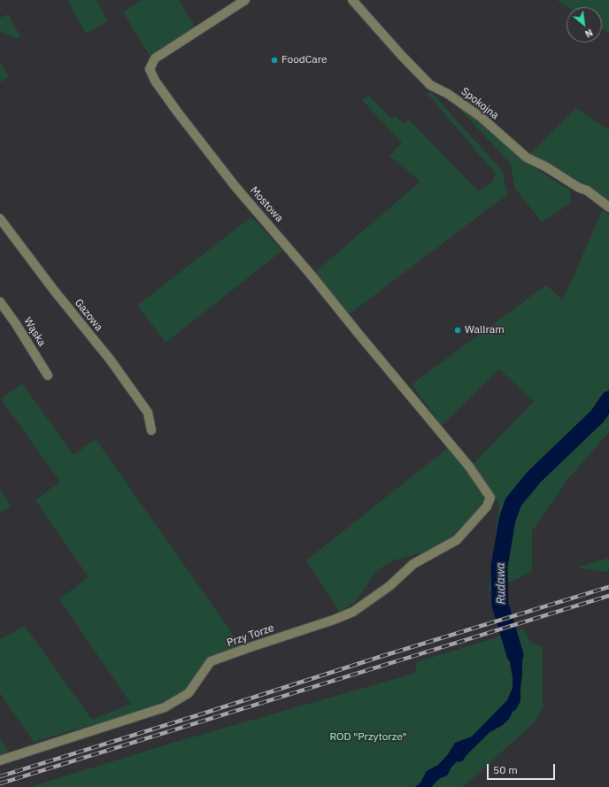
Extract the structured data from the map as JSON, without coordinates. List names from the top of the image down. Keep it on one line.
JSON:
{"streets":{"street":["Spokojna","Mostowa","Gazowa","Wąska","Przy Torze"]},"crossings":[["Mostowa","Przy Torze"]],"water":["Rudawa"],"parks":["ROD \"Przytorze\""],"places":["FoodCare","Wallram"],"scale_bar":"50 m","north":"bottom right"}
